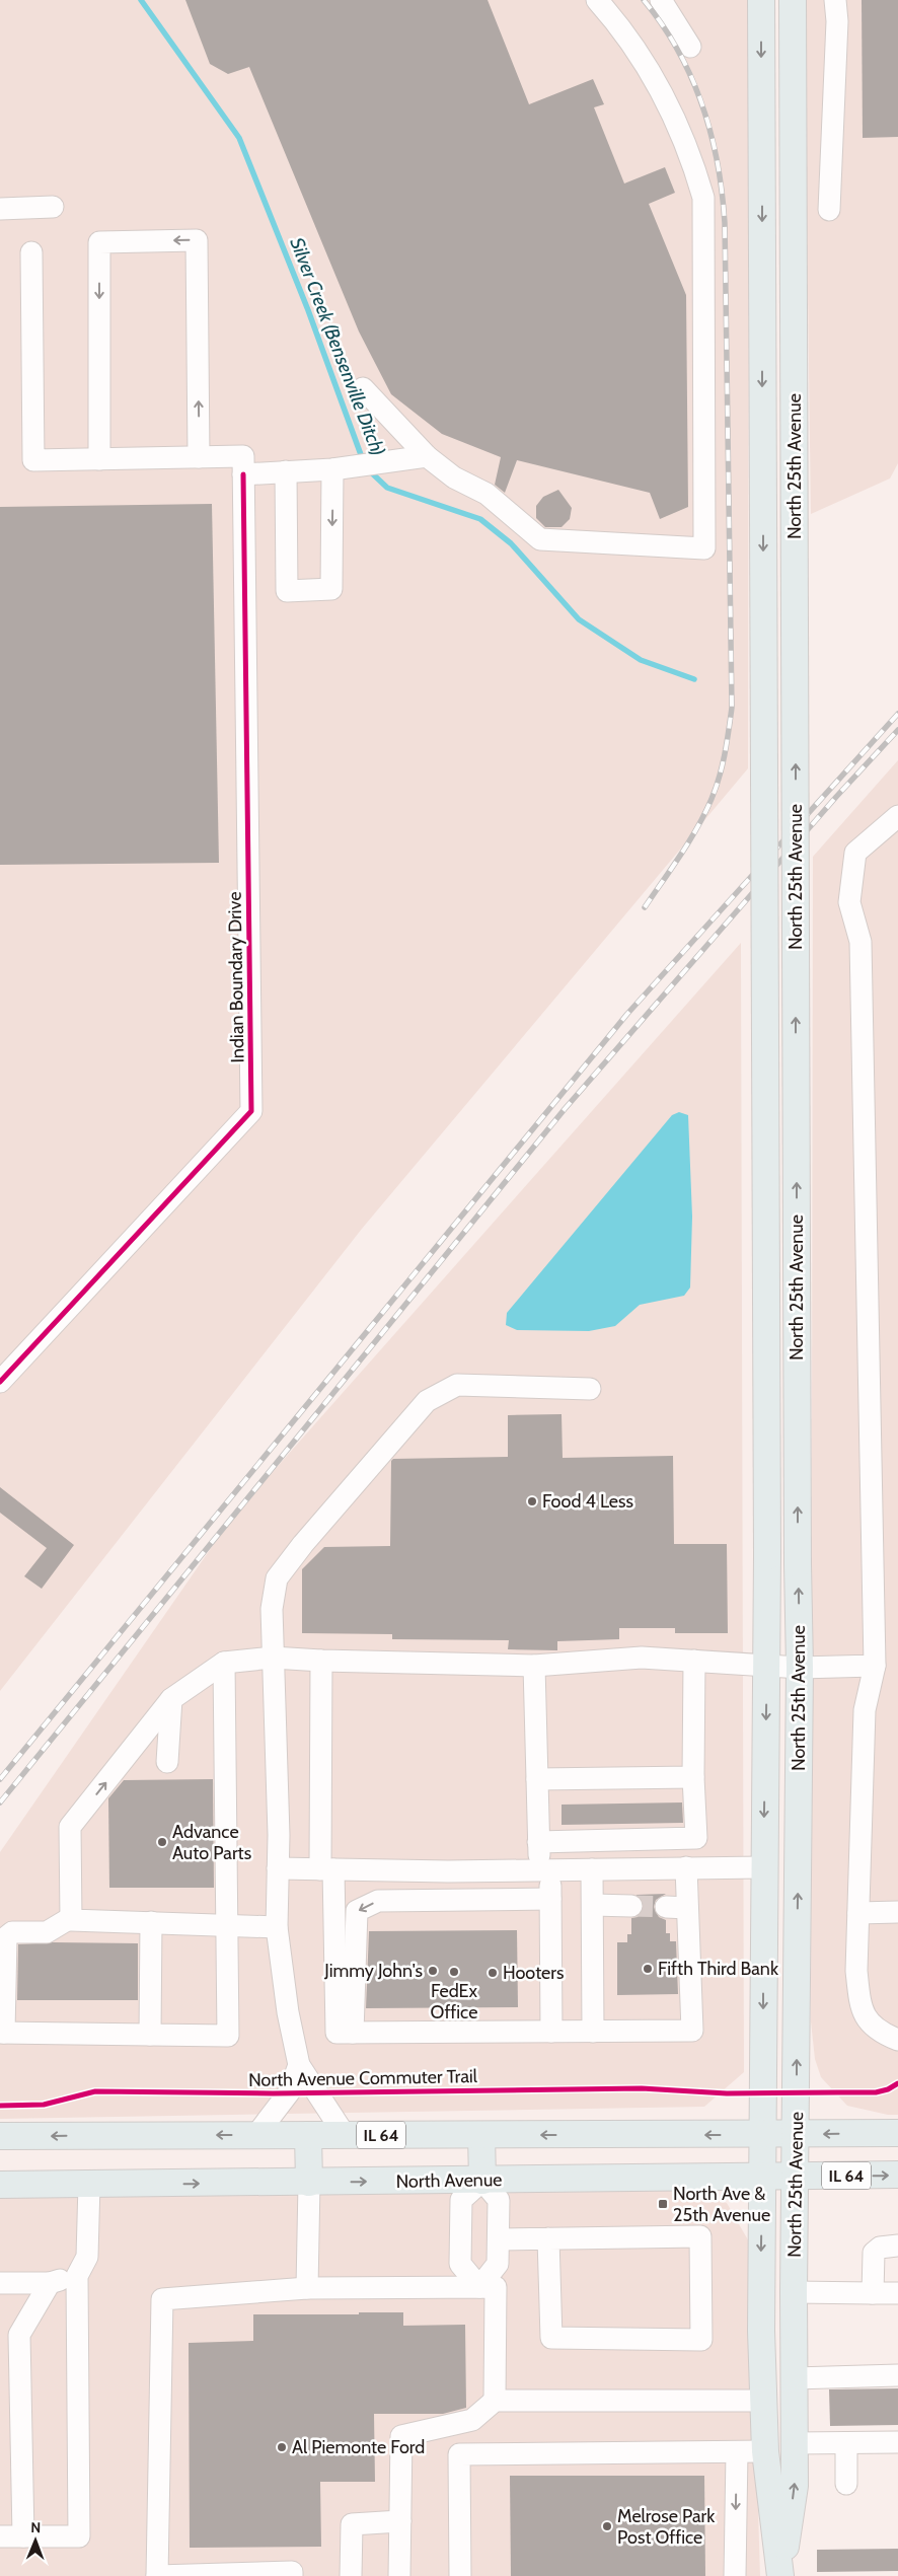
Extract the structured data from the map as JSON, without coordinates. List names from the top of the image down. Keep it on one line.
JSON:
{"streets":{"main road":["North 25th Avenue","IL 64","North Avenue"],"street":["Indian Boundary Drive"],"cycle path":["North Avenue Commuter Trail"]},"crossings":[["North 25th Avenue","IL 64"],["North 25th Avenue","North Avenue"]],"water":["Silver Creek (Bensenville Ditch)"],"places":{"other":["Food 4 Less","Advance Auto Parts","Fifth Third Bank","Jimmy John's","FedEx Office","Hooters","Al Piemonte Ford","Melrose Park Post Office"],"transit":["North Ave & 25th Avenue"]},"north":"top"}
